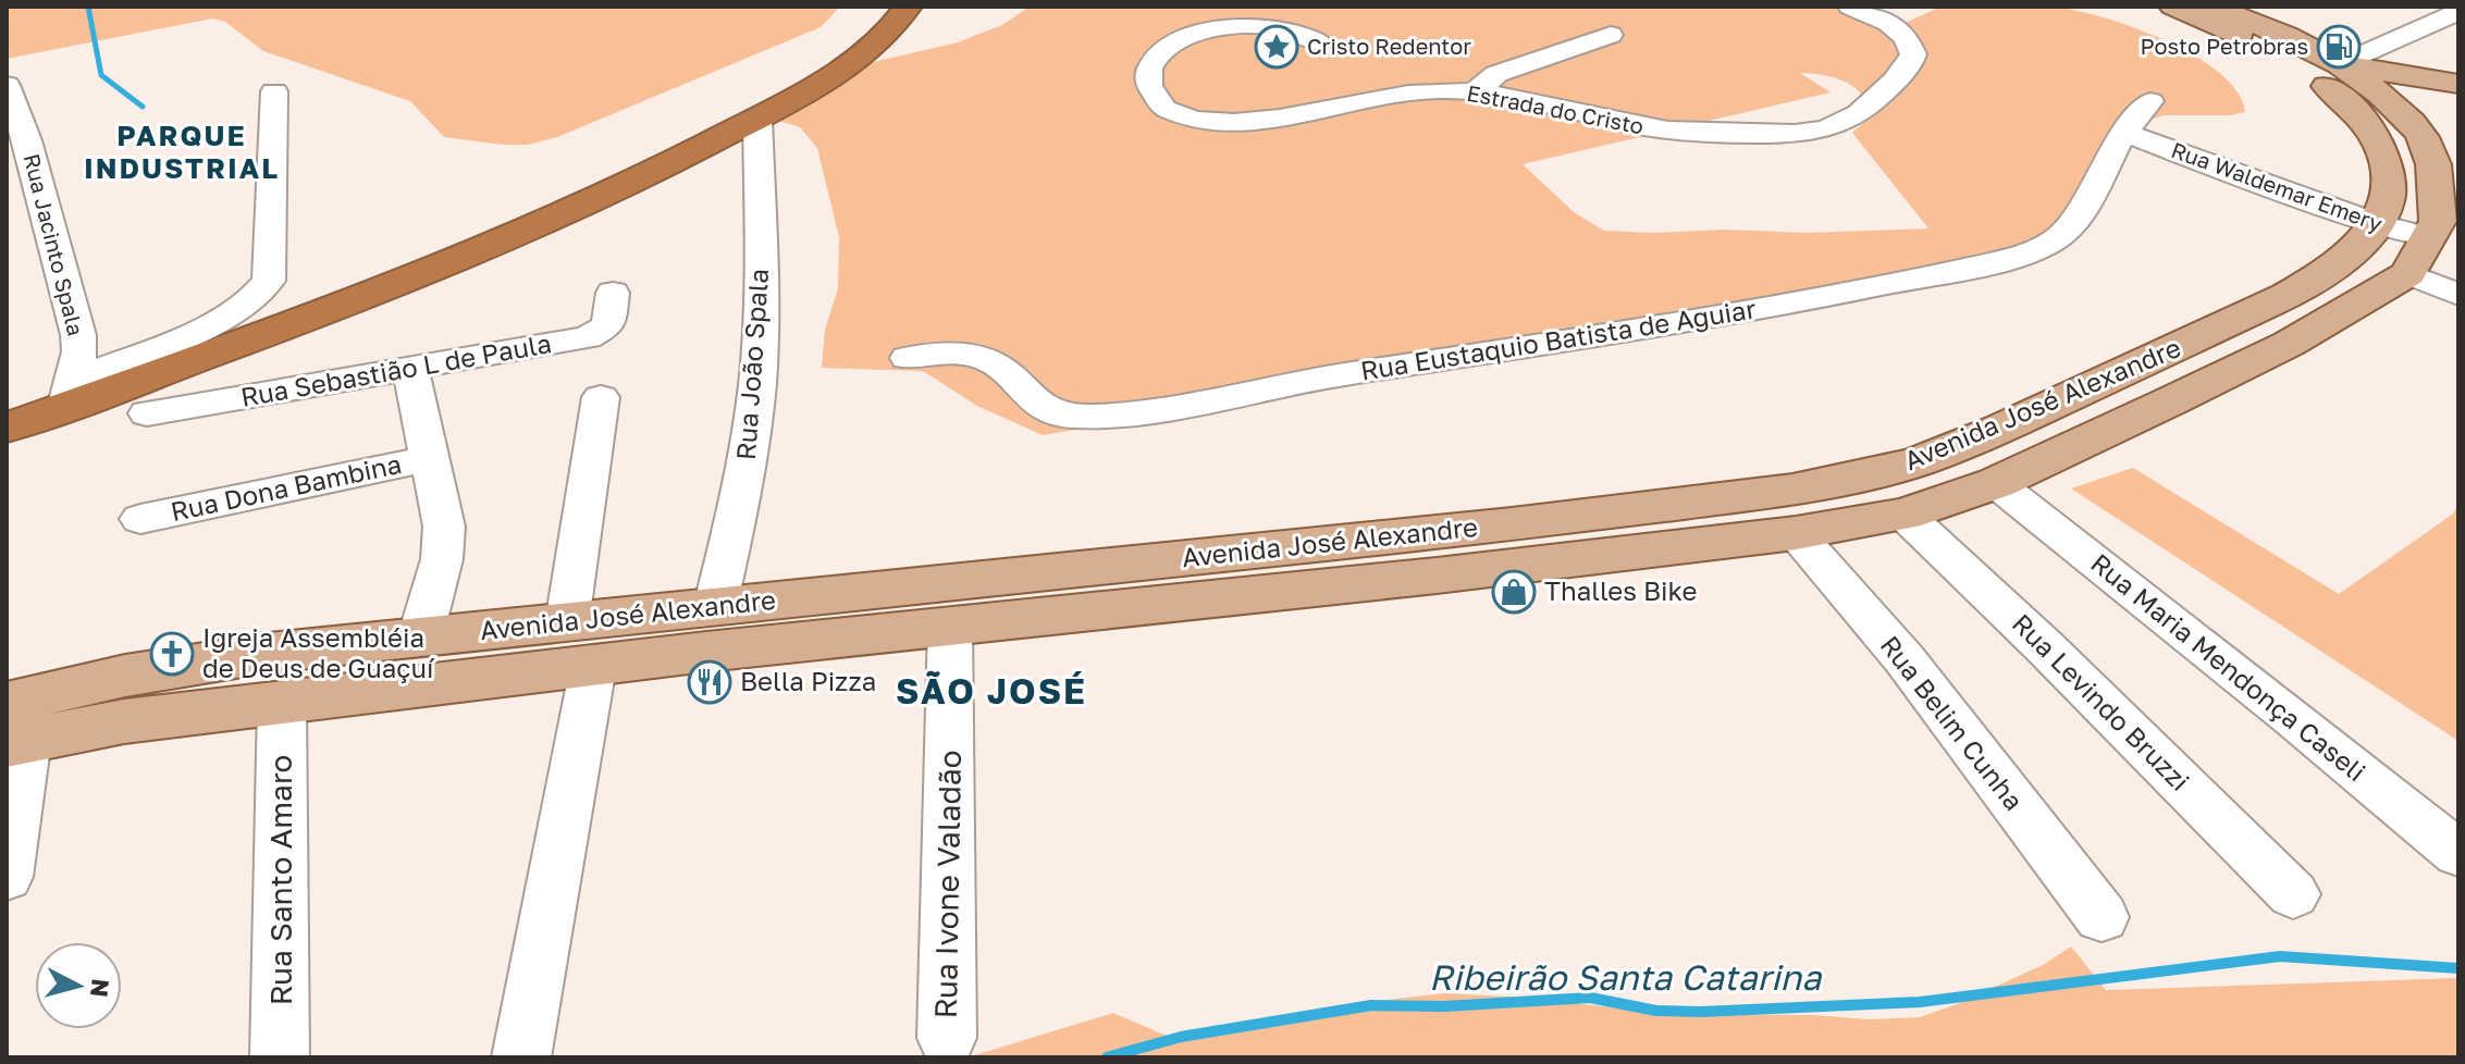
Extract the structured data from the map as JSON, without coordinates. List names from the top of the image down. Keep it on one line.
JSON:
{"streets":{"main road":["Avenida José Alexandre"],"street":["Estrada do Cristo","Rua Waldemar Emery","Rua Jacinto Spala","Rua Eustaquio Batista de Aguiar","Rua João Spala","Rua Sebastião L de Paula","Rua Dona Bambina","Rua Maria Mendonça Caseli","Rua Levindo Bruzzi","Rua Belim Cunha","Rua Santo Amaro","Rua Ivone Valadão"]},"crossings":[["Rua Waldemar Emery","Rua Eustaquio Batista de Aguiar"],["Rua Waldemar Emery","Avenida José Alexandre"],["Rua João Spala","Avenida José Alexandre"]],"districts":["PARQUE INDUSTRIAL","SÃO JOSÉ"],"water":["Ribeirão Santa Catarina"],"places":{"place":["Cristo Redentor"],"fuel station":["Posto Petrobras"],"shop":["Thalles Bike"],"church":["Igreja Assembléia de Deus de Guaçuí"],"restaurant":["Bella Pizza"]},"north":"right"}
